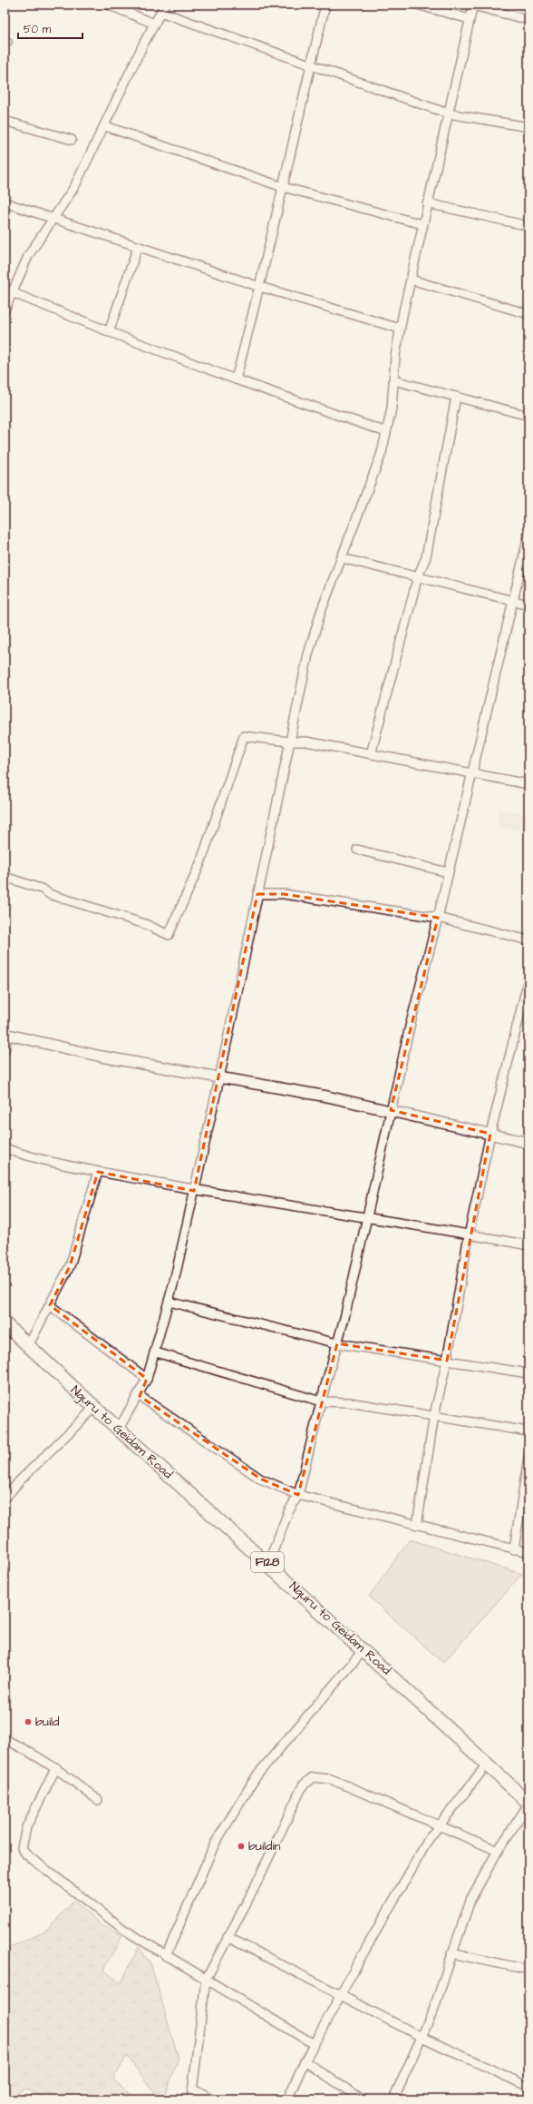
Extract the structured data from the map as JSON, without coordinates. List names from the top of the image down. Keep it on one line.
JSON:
{"streets":{"main road":["Nguru to Geidam Road","F128"]},"places":["build","buildin"],"scale_bar":"50 m"}
